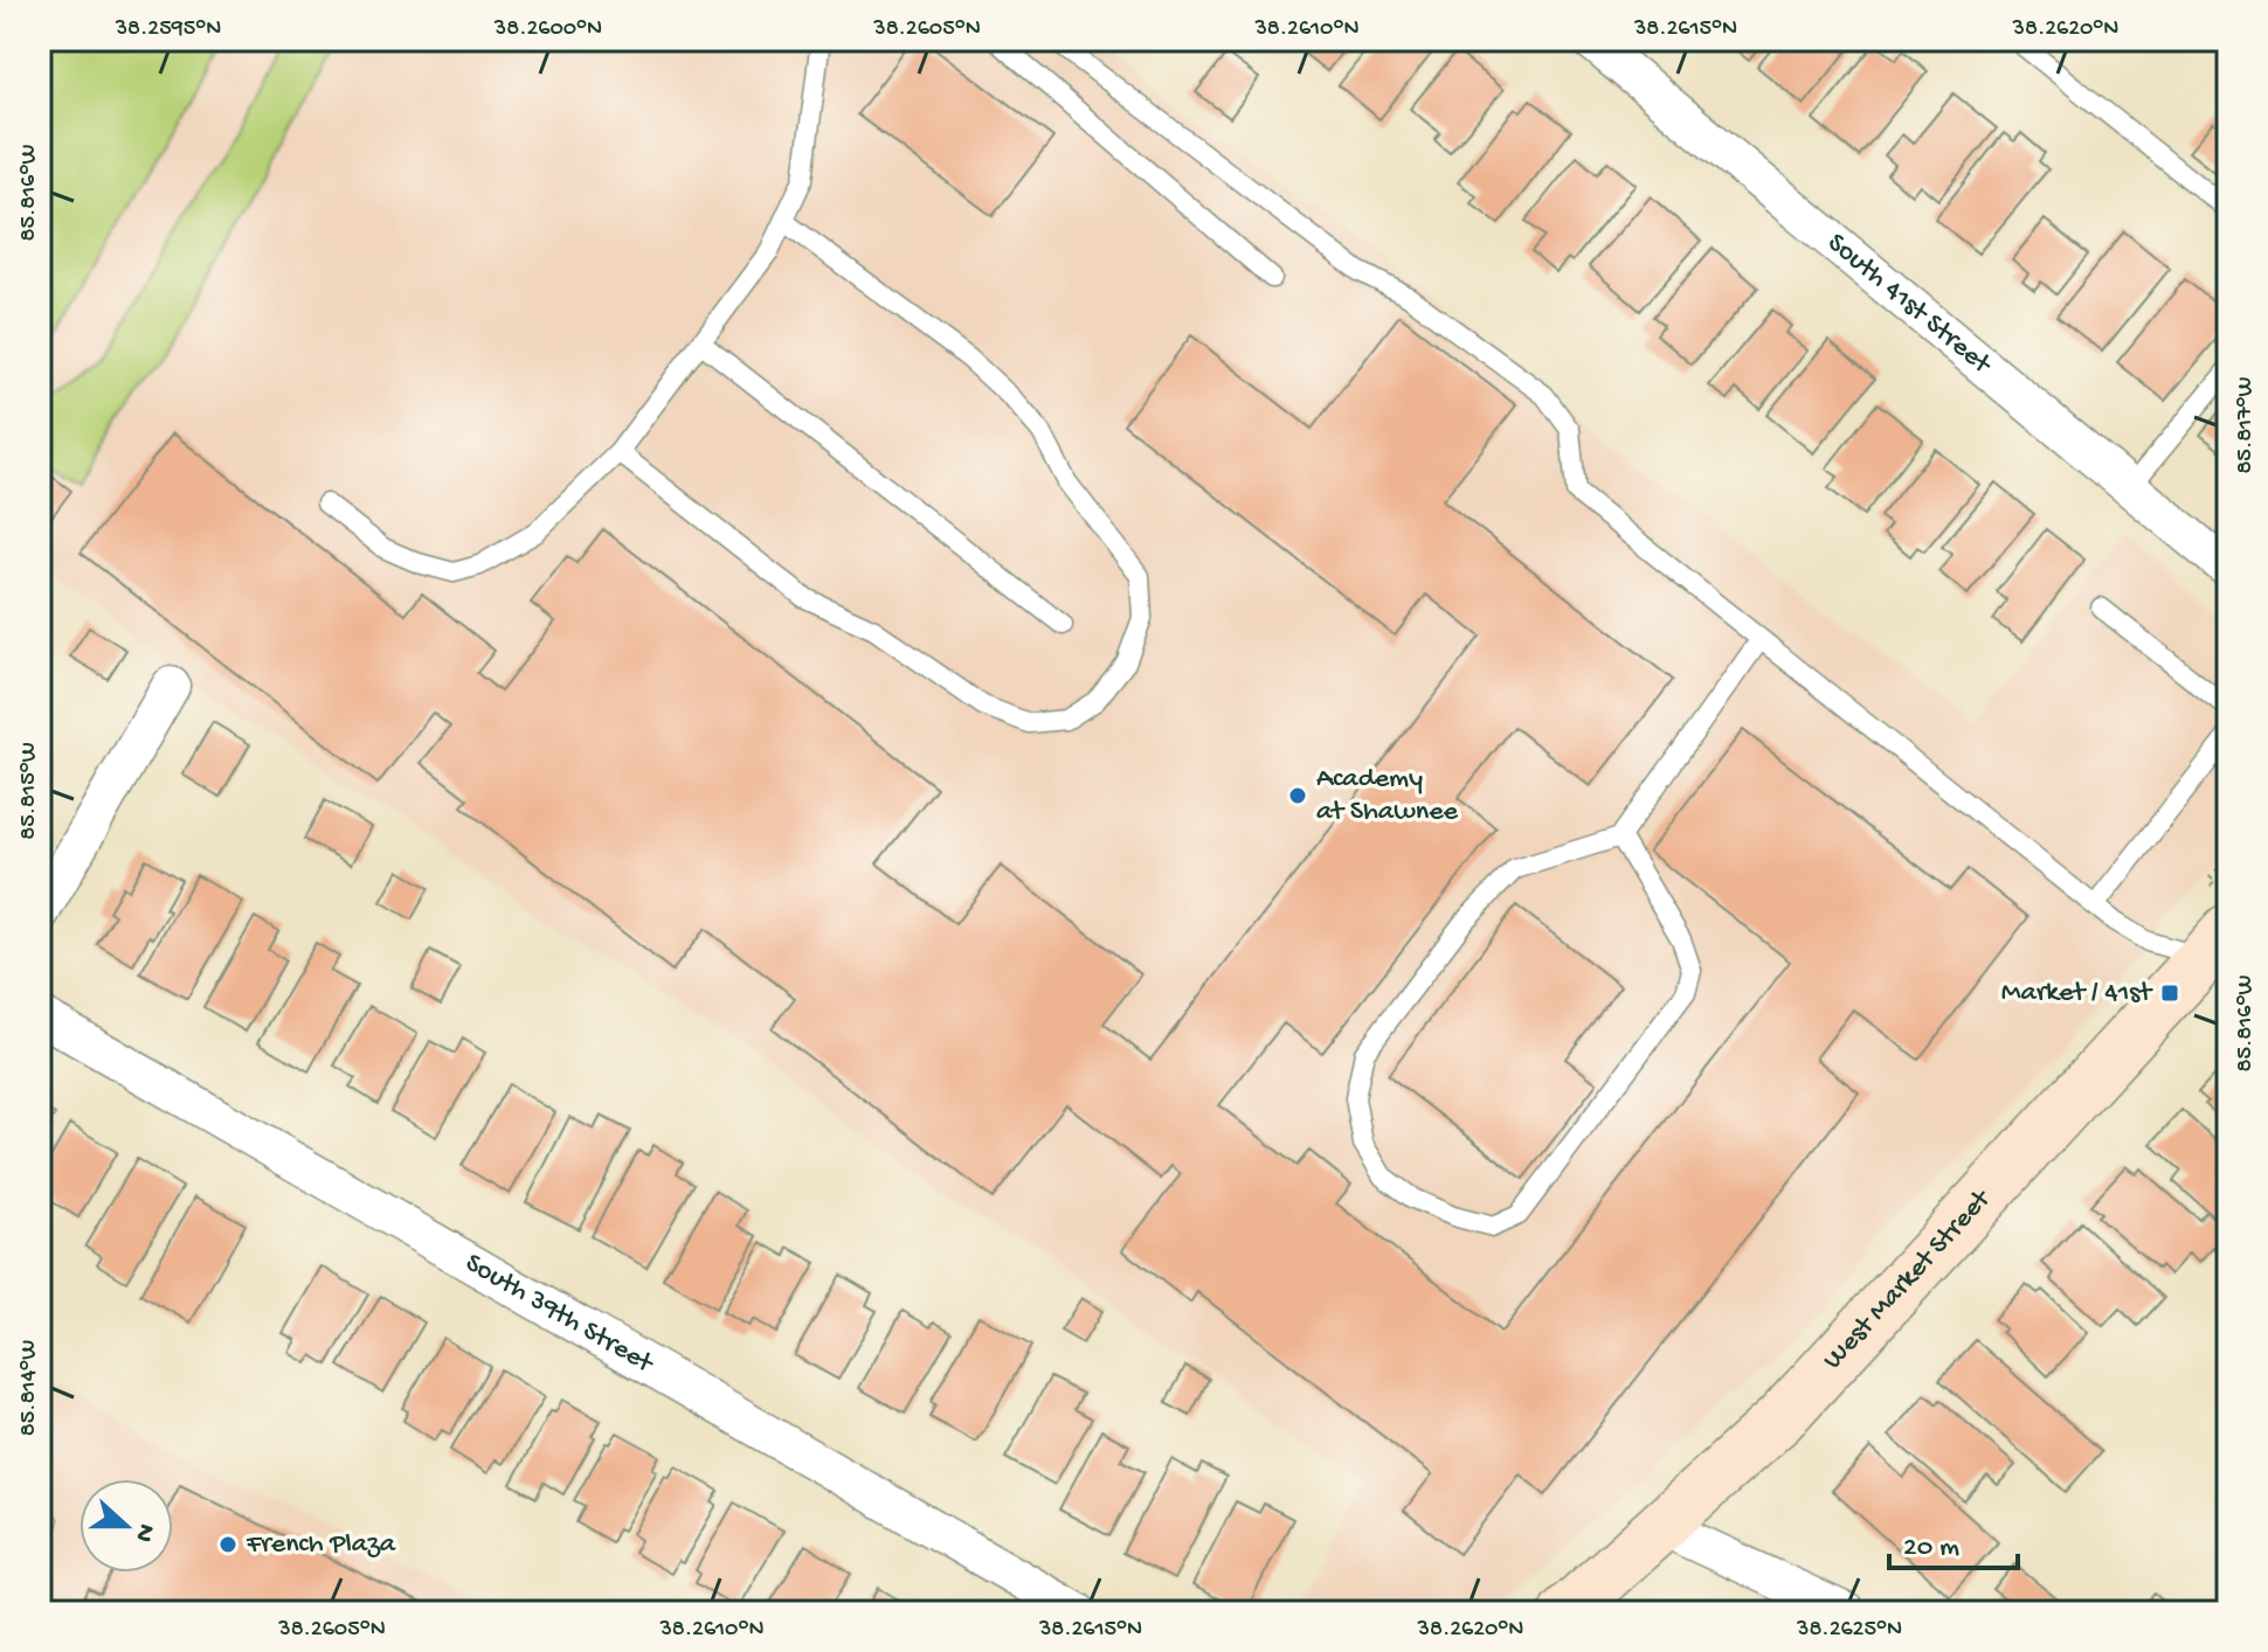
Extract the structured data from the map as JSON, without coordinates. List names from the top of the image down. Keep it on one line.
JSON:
{"streets":{"street":["South 41st Street","West Market Street","South 39th Street"]},"places":{"other":["Academy at Shawnee","French Plaza"],"transit":["Market / 41st"]},"scale_bar":"20 m","north":"right","coordinates":["38.2595°N","38.2600°N","38.2605°N","38.2610°N","38.2615°N","38.2620°N","85.816°W","85.817°W","85.815°W","85.814°W","38.2625°N"]}
